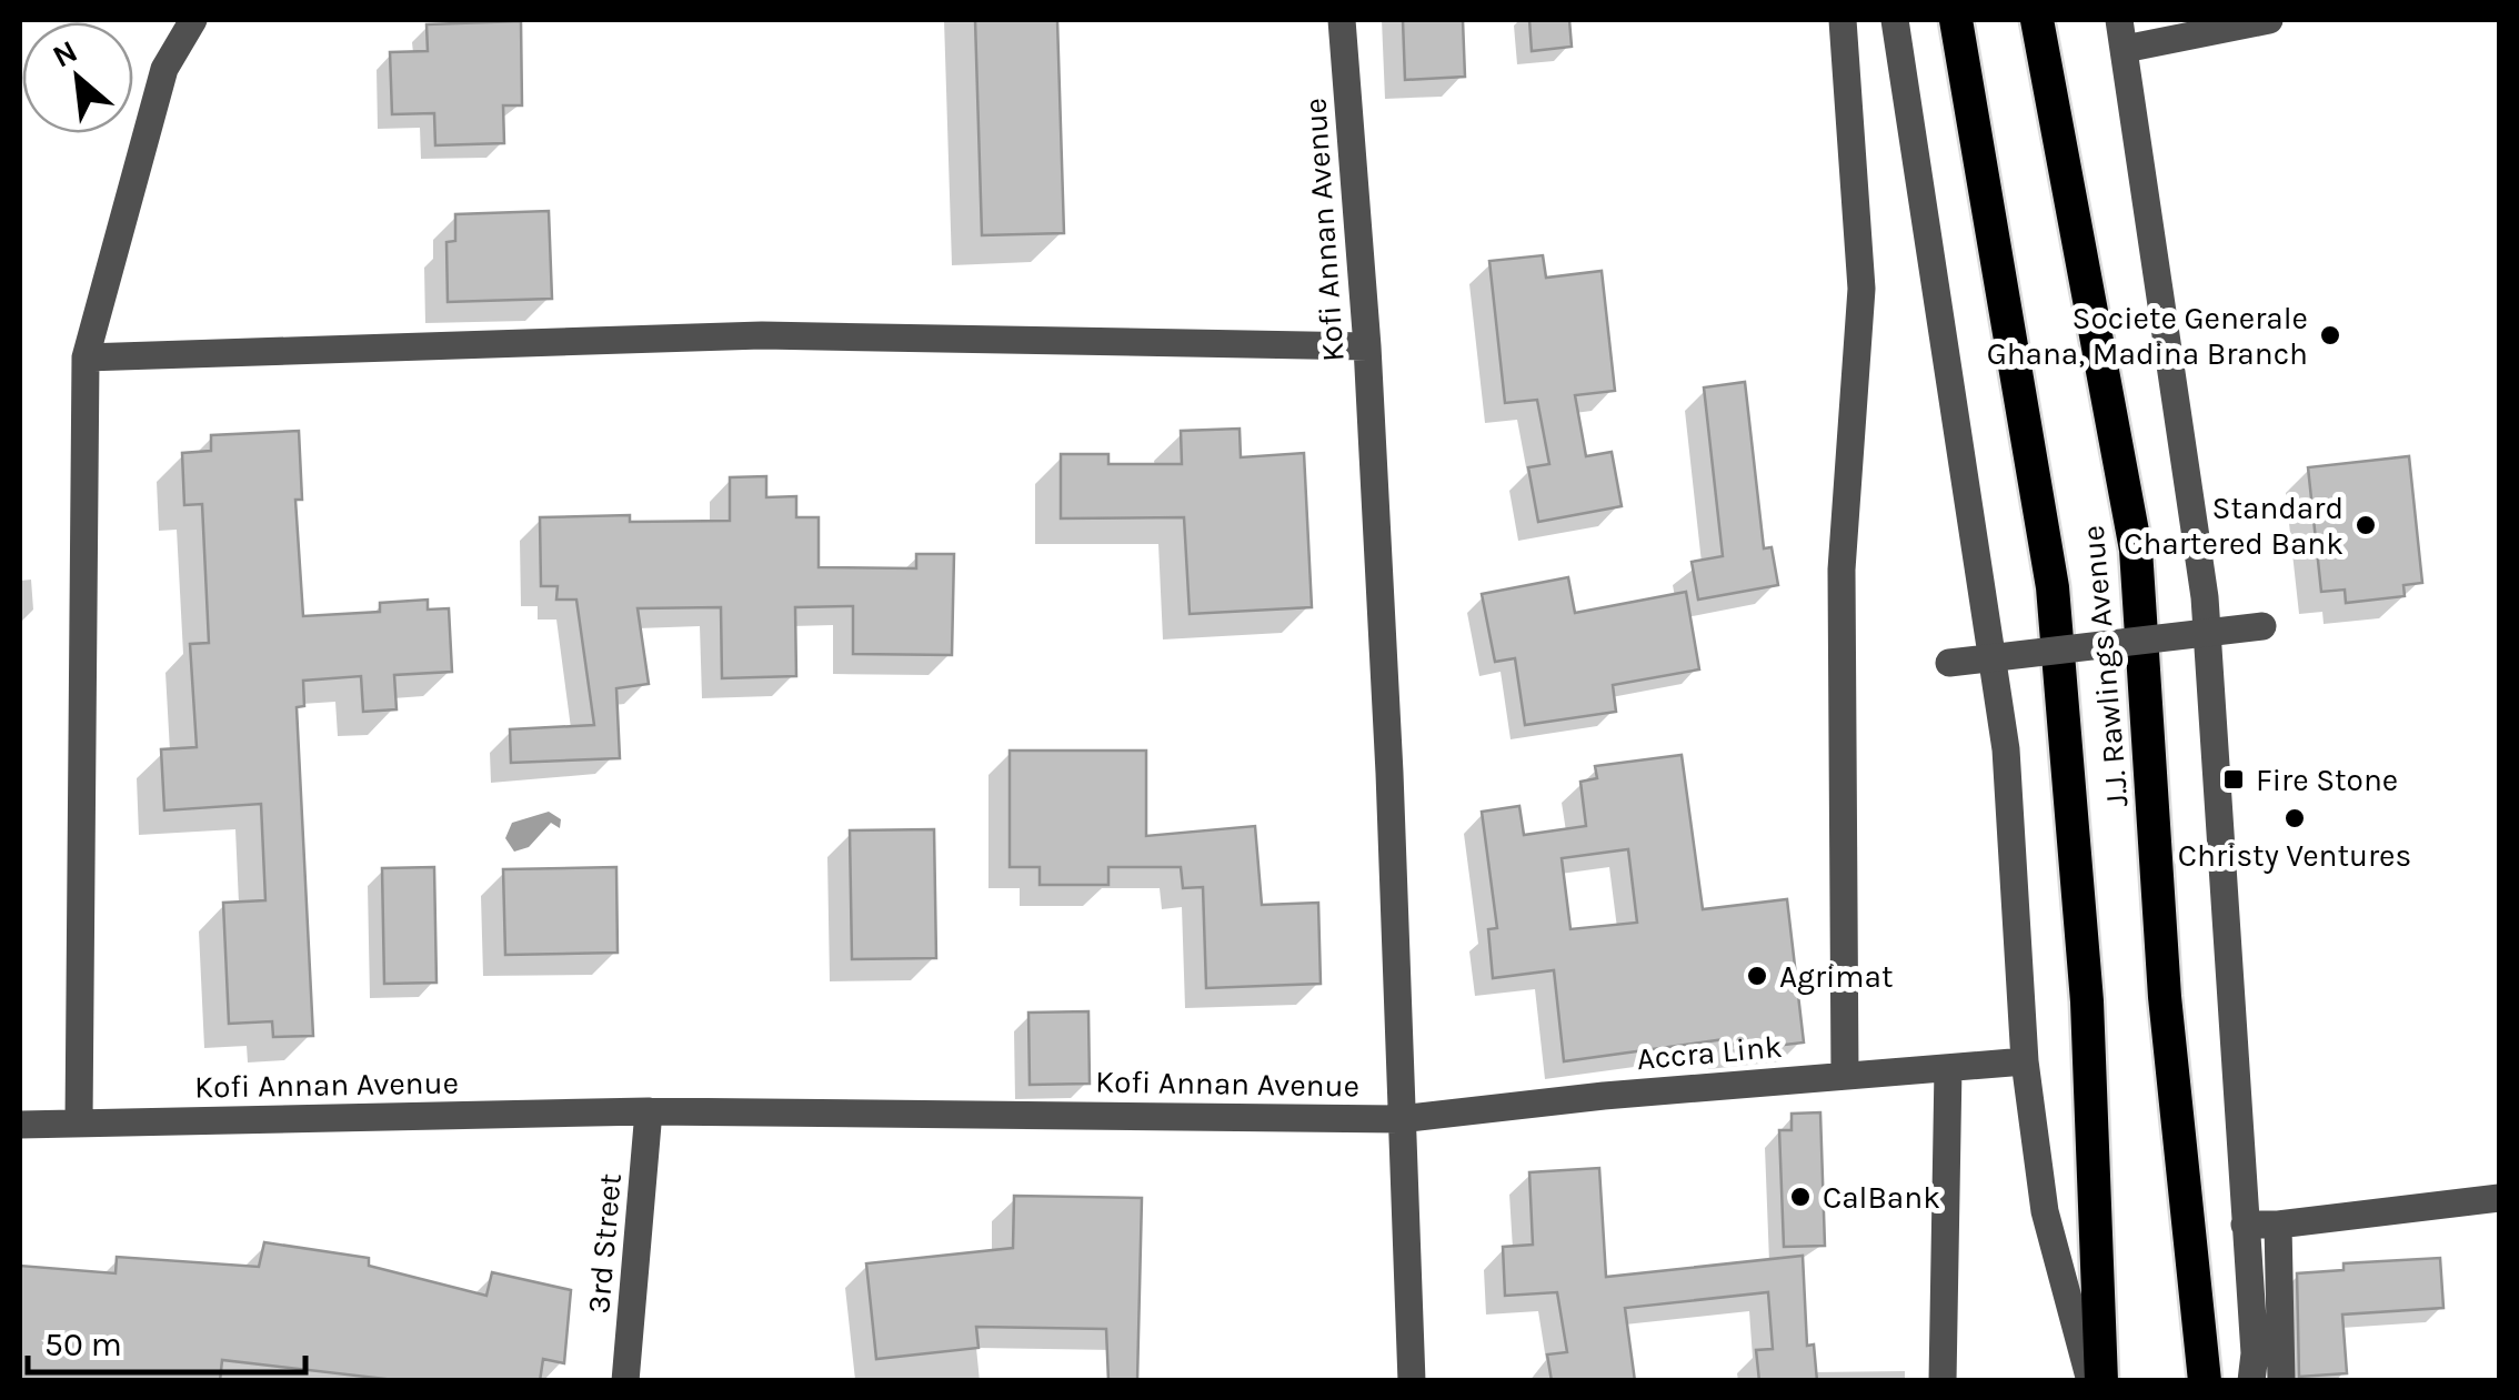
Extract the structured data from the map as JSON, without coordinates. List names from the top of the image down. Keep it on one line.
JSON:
{"streets":{"highway":["J.J. Rawlings Avenue"],"street":["Kofi Annan Avenue","Accra Link","3rd Street"]},"crossings":[["Kofi Annan Avenue","Accra Link"],["Kofi Annan Avenue","3rd Street"]],"places":{"other":["Societe Generale Ghana, Madina Branch","Standard Chartered Bank","Christy Ventures","Agrimat","CalBank"],"transit":["Fire Stone"]},"scale_bar":"50 m","north":"top left"}
